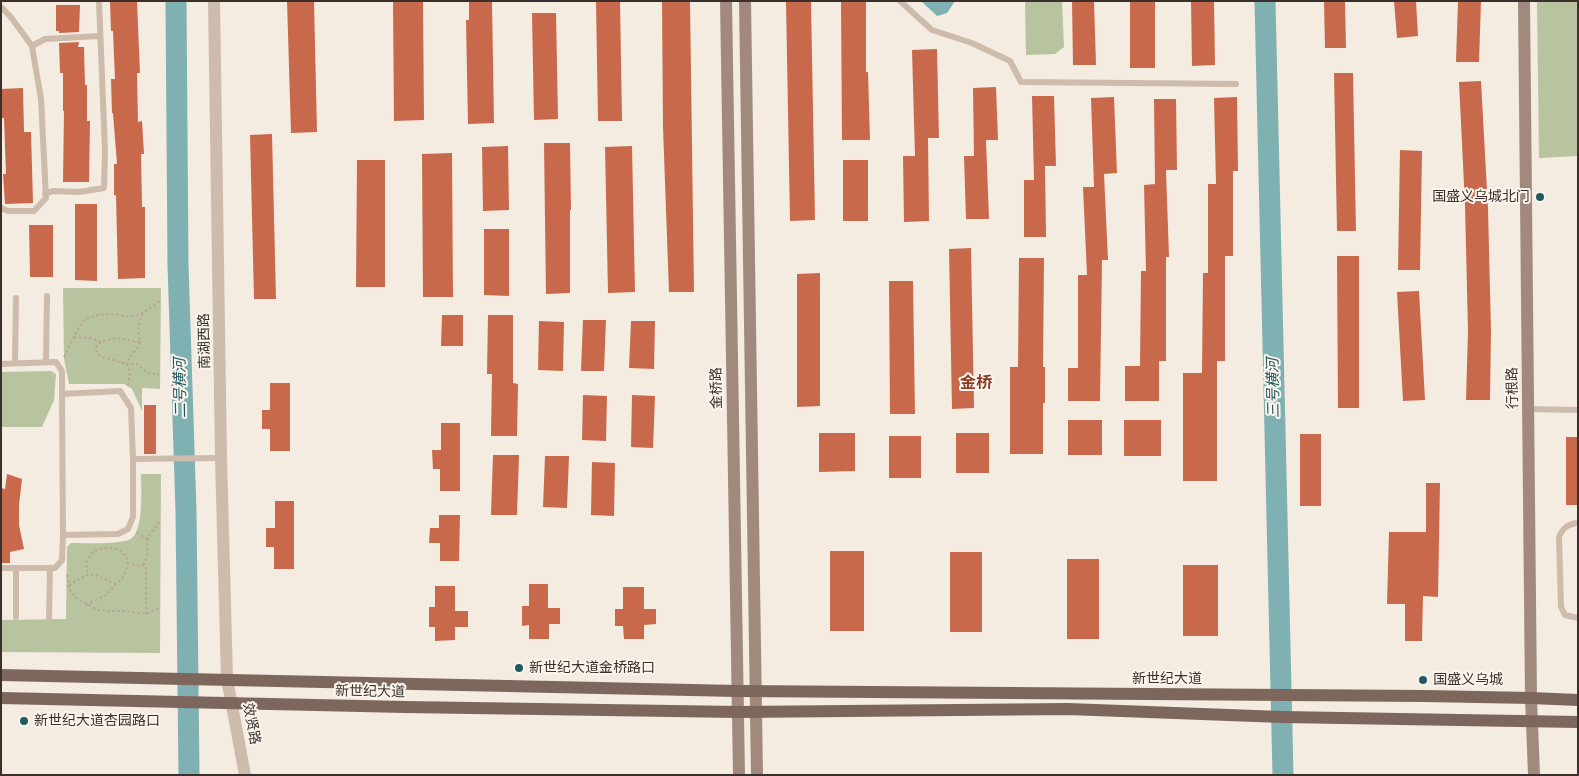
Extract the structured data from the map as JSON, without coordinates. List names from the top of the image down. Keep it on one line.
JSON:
{"streets":{"main road":["新世纪大道"],"street":["南湖西路","金桥路","行根路","效贤路"]},"crossings":[["南湖西路","新世纪大道"],["南湖西路","效贤路"],["金桥路","新世纪大道"],["行根路","新世纪大道"],["新世纪大道","效贤路"]],"districts":["金桥"],"water":["二号横河","三号横河"],"places":["国盛义乌城北门","新世纪大道金桥路口","国盛义乌城","新世纪大道杏园路口"]}
